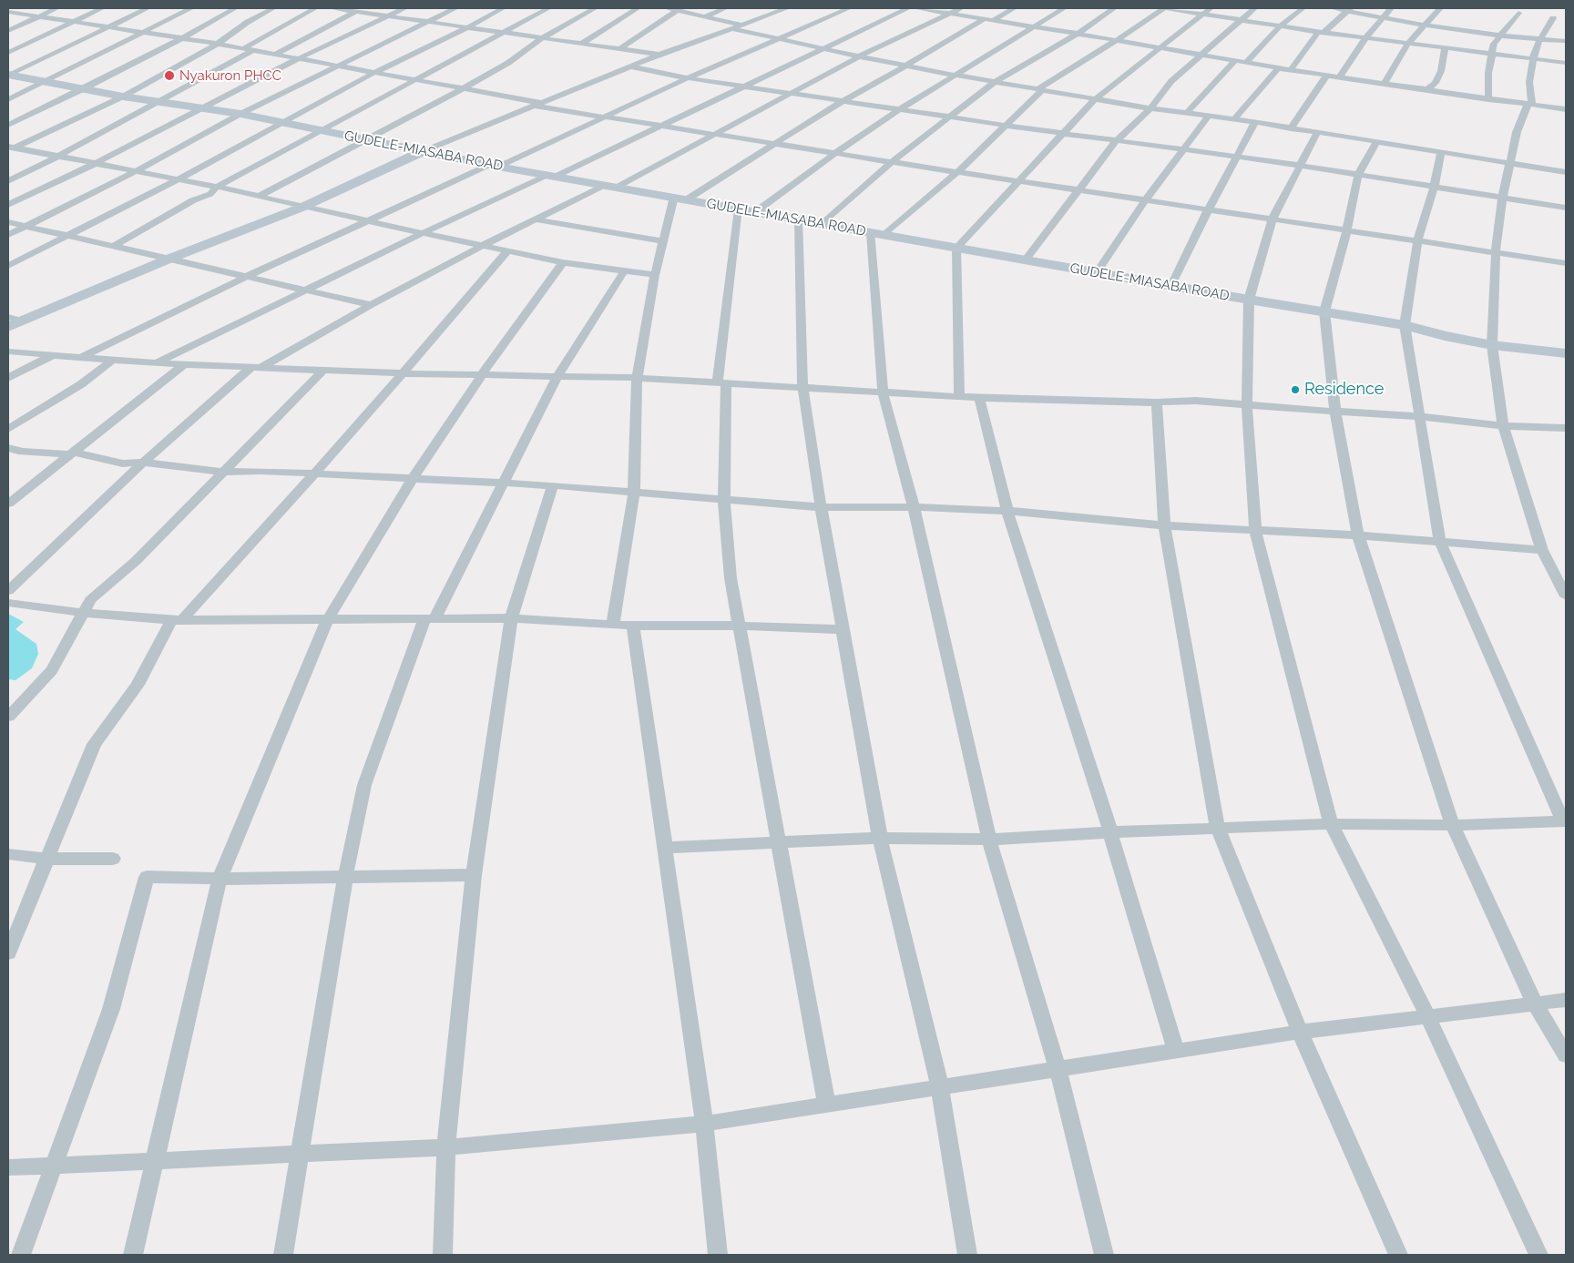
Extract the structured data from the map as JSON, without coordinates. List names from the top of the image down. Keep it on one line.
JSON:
{"streets":{"street":["GUDELE-MIASABA ROAD"]},"places":["Nyakuron PHCC","Residence"]}
